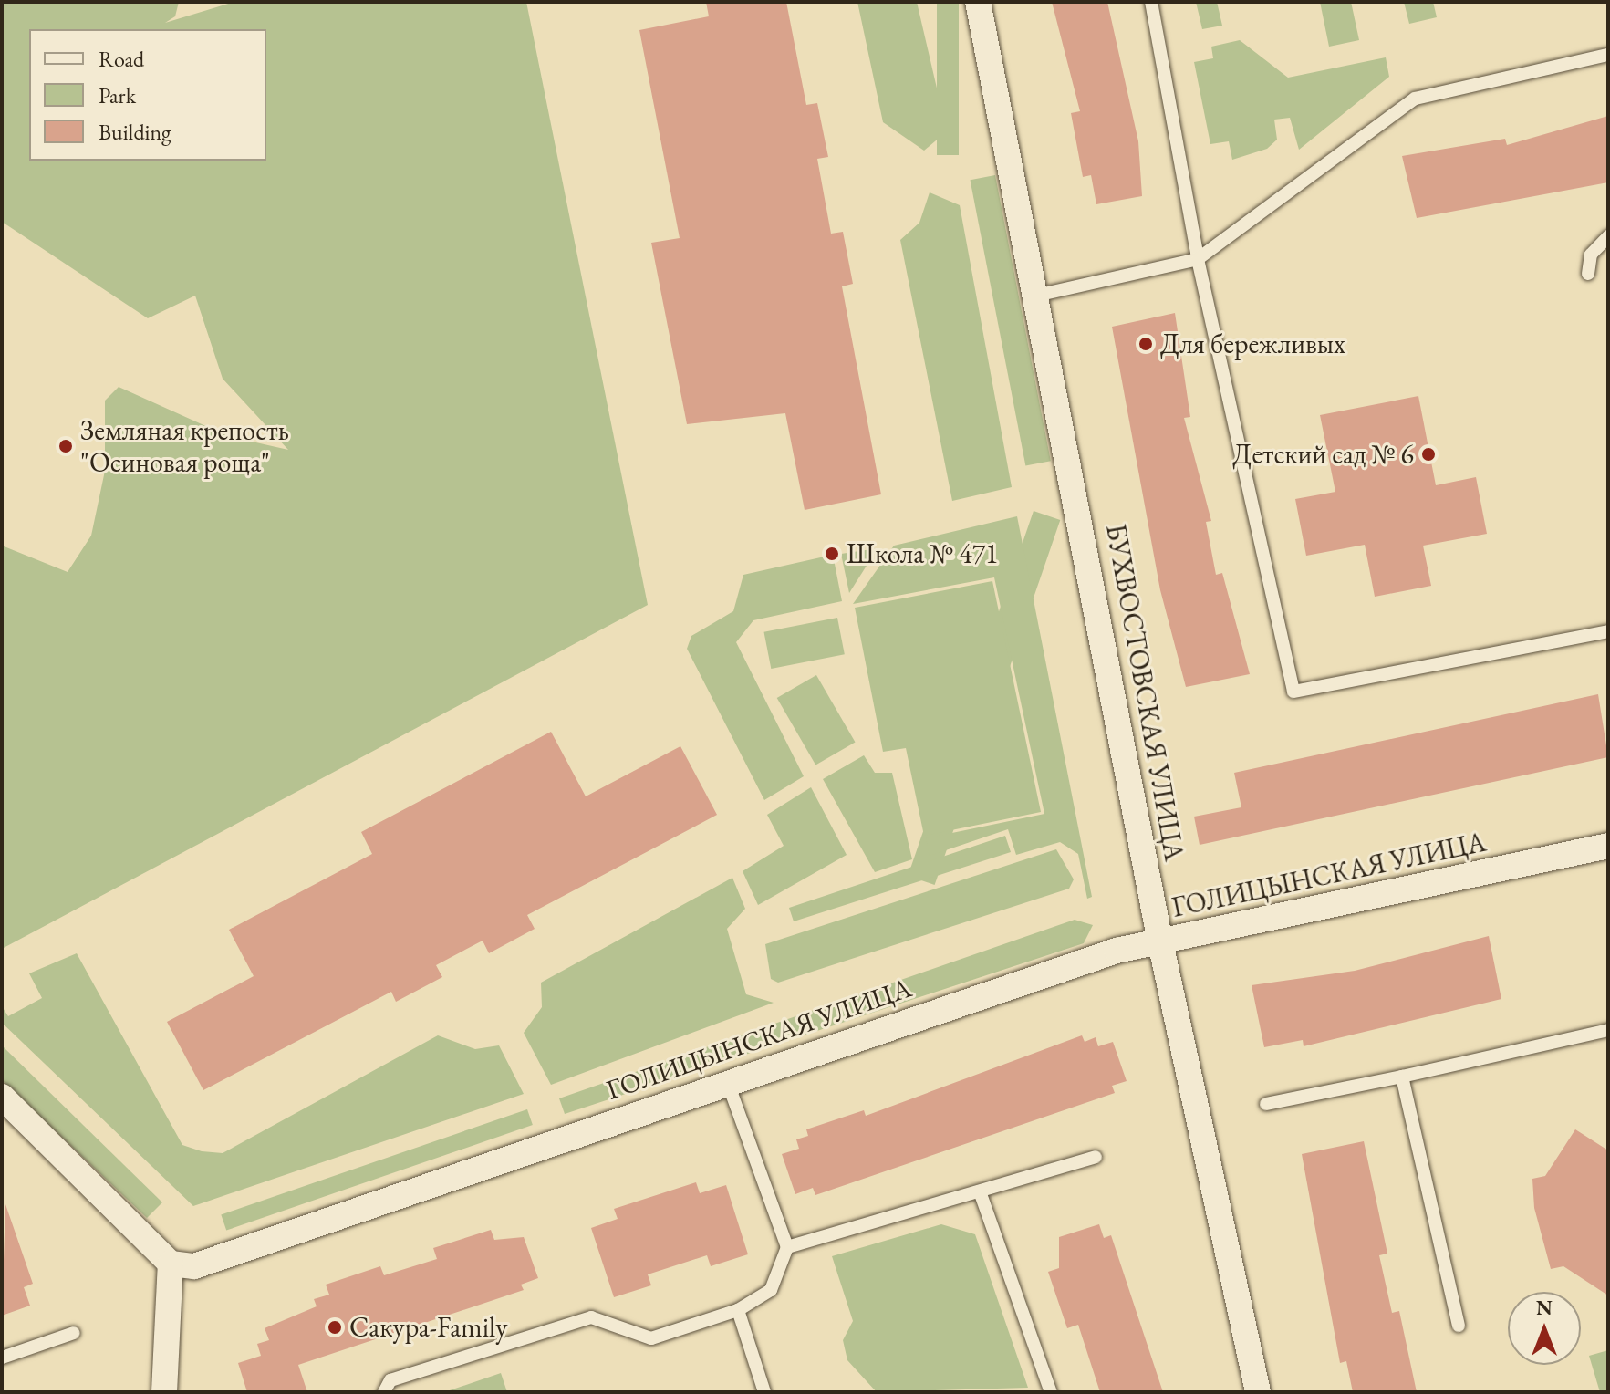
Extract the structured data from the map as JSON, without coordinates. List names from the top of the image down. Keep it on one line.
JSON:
{"streets":{"street":["БУХВОСТОВСКАЯ УЛИЦА","ГОЛИЦЫНСКАЯ УЛИЦА"]},"crossings":[["БУХВОСТОВСКАЯ УЛИЦА","ГОЛИЦЫНСКАЯ УЛИЦА"]],"places":["Для бережливых","Земляная крепость \"Осиновая роща\"","Детский сад № 6","Школа № 471","Сакура-Family"],"legend":["Road","Park","Building"],"north":"top"}
